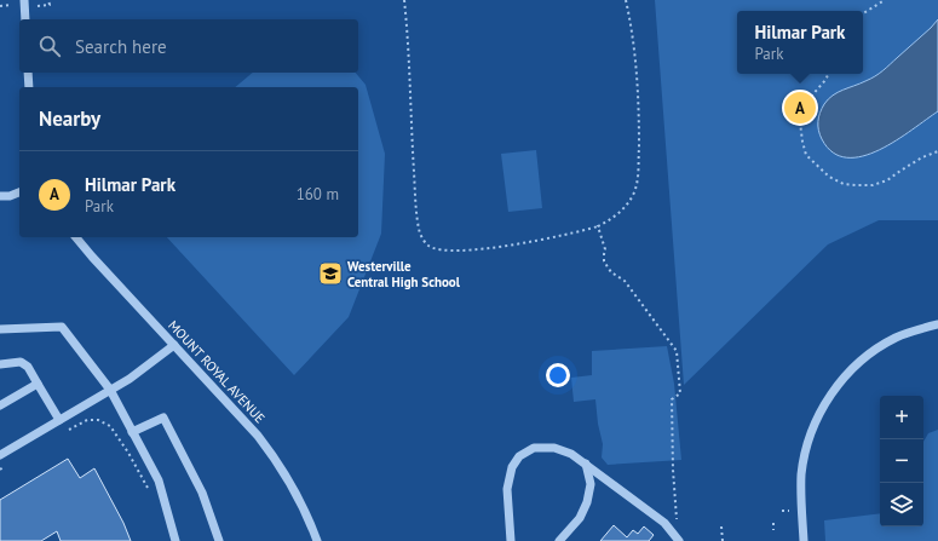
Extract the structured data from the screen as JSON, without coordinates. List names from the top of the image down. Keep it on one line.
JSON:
{"streets":{"street":["MOUNT ROYAL AVENUE"]},"places":{"school or university":["Westerville Central High School"]},"page":{"popup":["Hilmar Park","Park"],"search":"Search here","heading":"Nearby","pins":"A","list":[{"mark":"A","name":"Hilmar Park","note":"Park","value":"160 m"}],"map_buttons":["+","−"]}}
